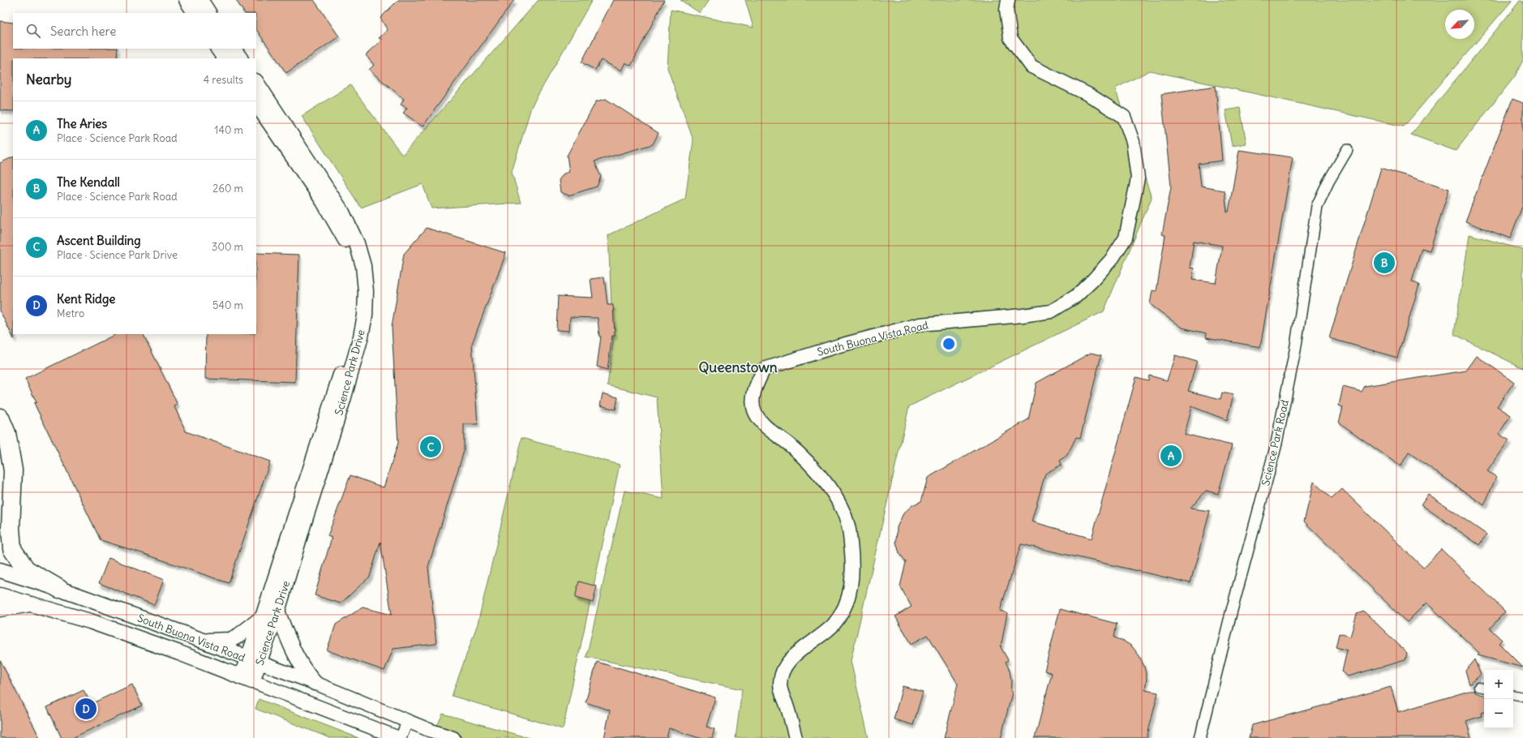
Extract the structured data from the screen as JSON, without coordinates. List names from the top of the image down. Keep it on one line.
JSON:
{"streets":{"main road":["South Buona Vista Road","Science Park Drive"],"street":["Science Park Road"]},"crossings":[["South Buona Vista Road","Science Park Drive"]],"districts":["Queenstown"],"north":"bottom left","page":{"search":"Search here","heading":["Nearby","4 results"],"list":[{"mark":"A","name":"The Aries","note":"Place · Science Park Road","value":"140 m"},{"mark":"B","name":"The Kendall","note":"Place · Science Park Road","value":"260 m"},{"mark":"C","name":"Ascent Building","note":"Place · Science Park Drive","value":"300 m"},{"mark":"D","name":"Kent Ridge","note":"Metro","value":"540 m"}],"pins":["B","C","A","D"],"map_buttons":["+","−"]}}
